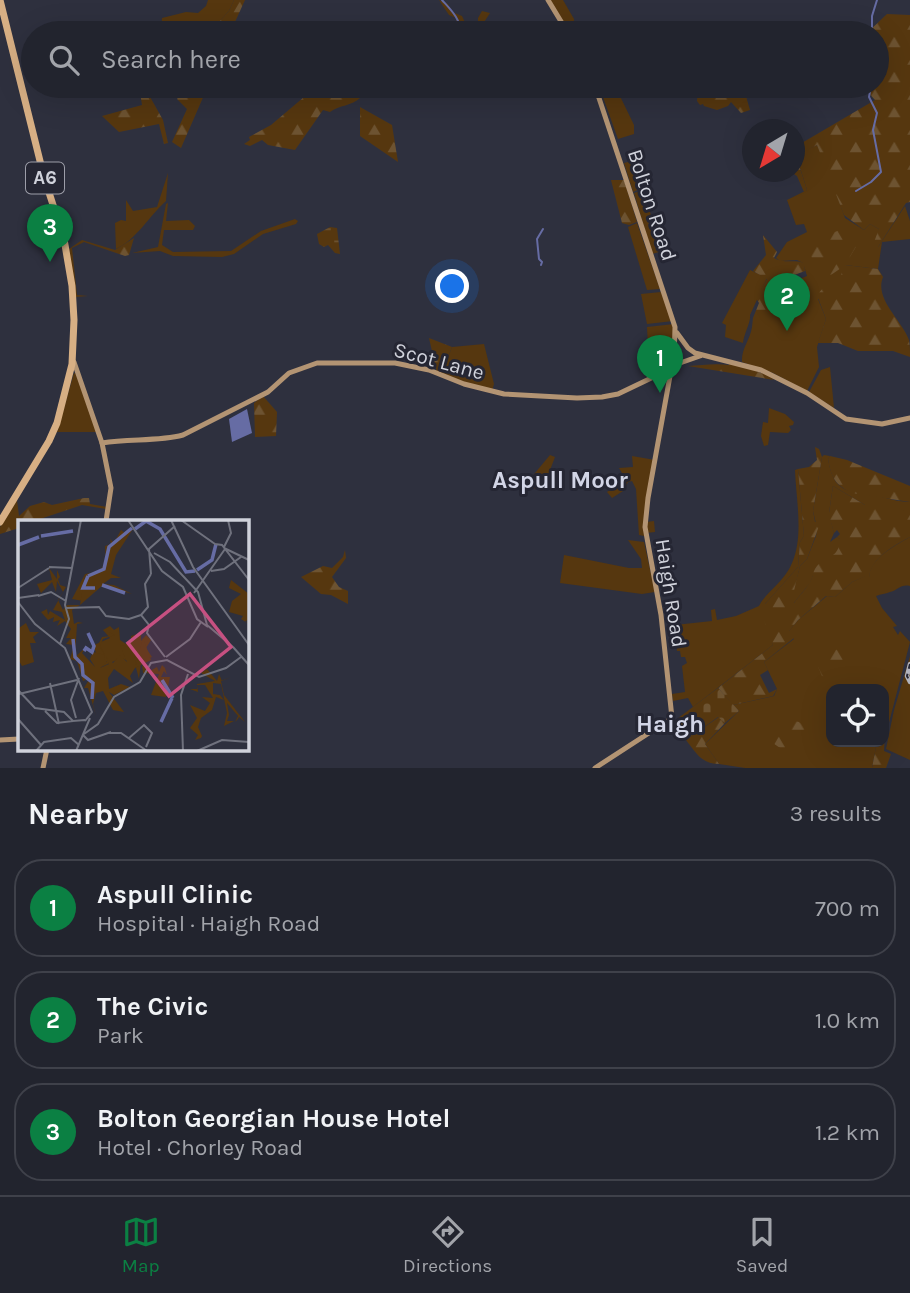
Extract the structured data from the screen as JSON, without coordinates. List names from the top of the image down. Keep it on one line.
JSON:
{"streets":{"main road":["A6","Bolton Road","Scot Lane","Haigh Road"]},"crossings":[["Scot Lane","Haigh Road"]],"districts":["Aspull Moor","Haigh"],"north":"bottom left","page":{"search":"Search here","pins":["3","2","1"],"heading":["Nearby","3 results"],"list":[{"mark":"1","name":"Aspull Clinic","note":"Hospital · Haigh Road","value":"700 m"},{"mark":"2","name":"The Civic","note":"Park","value":"1.0 km"},{"mark":"3","name":"Bolton Georgian House Hotel","note":"Hotel · Chorley Road","value":"1.2 km"}],"nav":["Map","Directions","Saved"]}}
